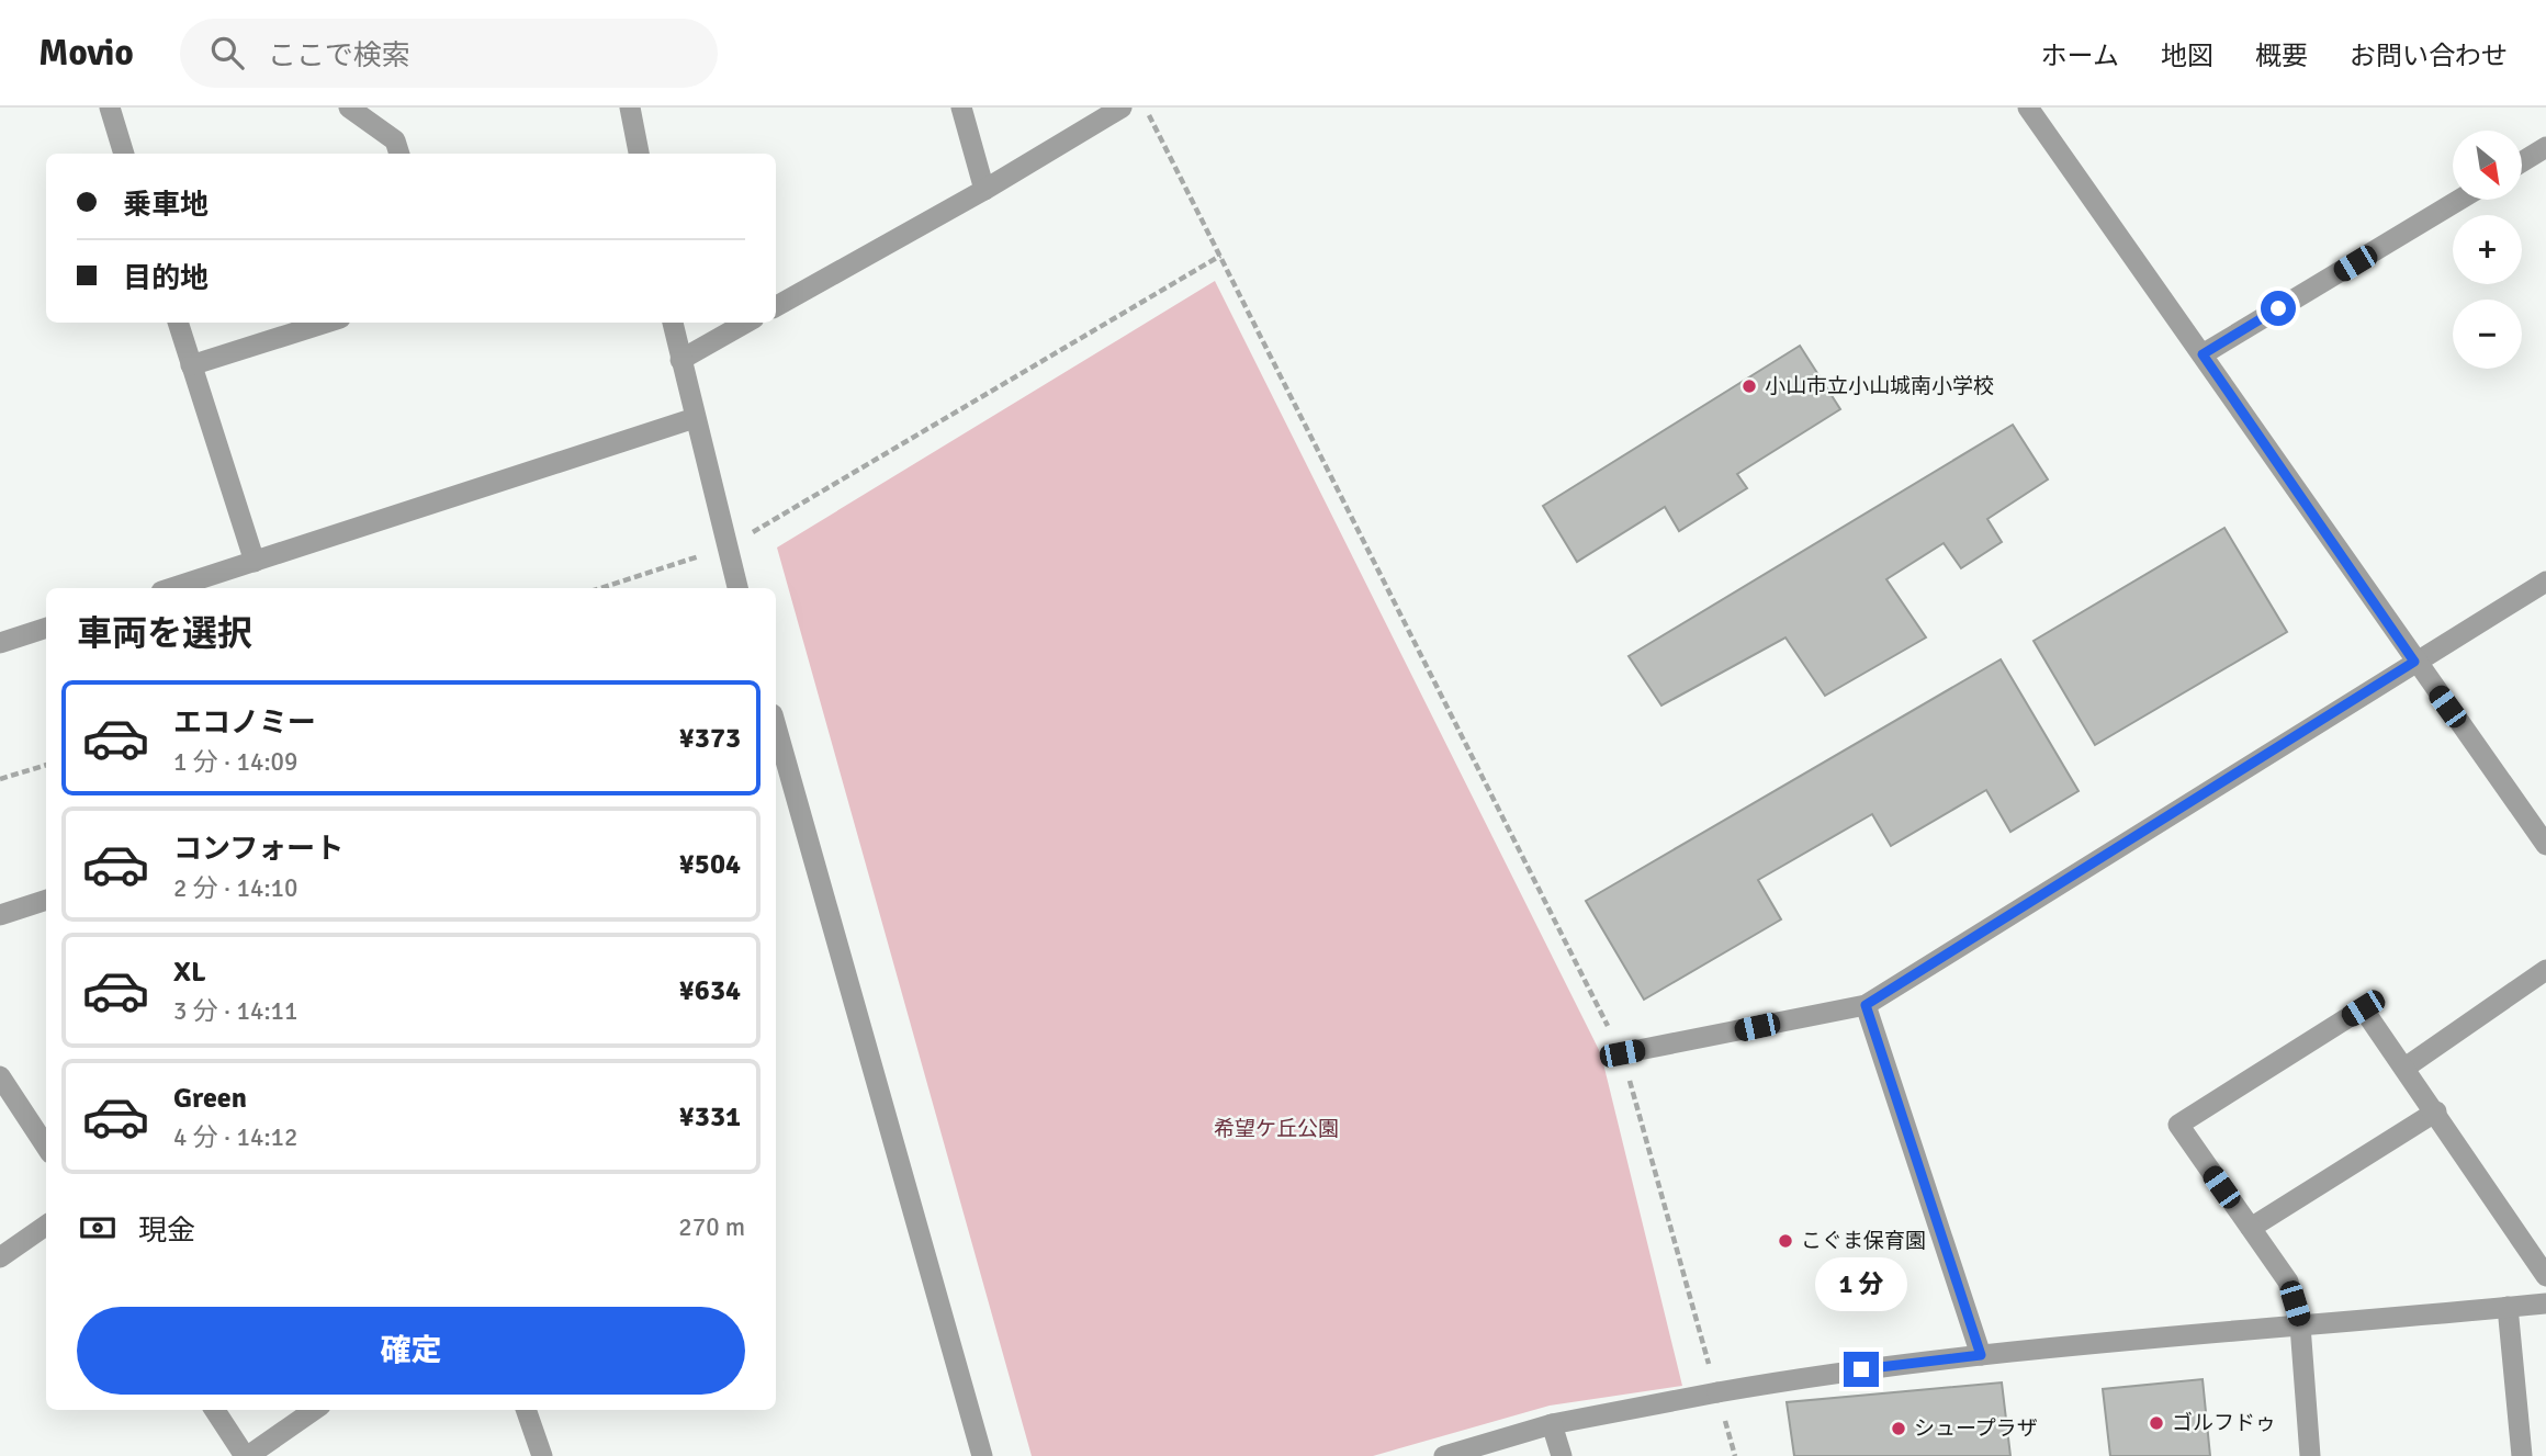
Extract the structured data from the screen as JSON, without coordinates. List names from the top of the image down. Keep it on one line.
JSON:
{"parks":["希望ケ丘公園"],"places":["小山市立小山城南小学校","こぐま保育園","ゴルフドゥ","シュープラザ"],"north":"bottom right","page":{"header":"Movio","search":"ここで検索","nav":["ホーム","地図","概要","お問い合わせ"],"map_buttons":["+","−"],"banner":["乗車地","目的地"],"heading":"車両を選択","list":[{"name":"エコノミー","note":"1 分 · 14:09","value":"¥373"},{"name":"コンフォート","note":"2 分 · 14:10","value":"¥504"},{"name":"XL","note":"3 分 · 14:11","value":"¥634"},{"name":"Green","note":"4 分 · 14:12","value":"¥331"}],"pay":["現金","270 m"],"bubble":"1 分","buttons":"確定"}}
